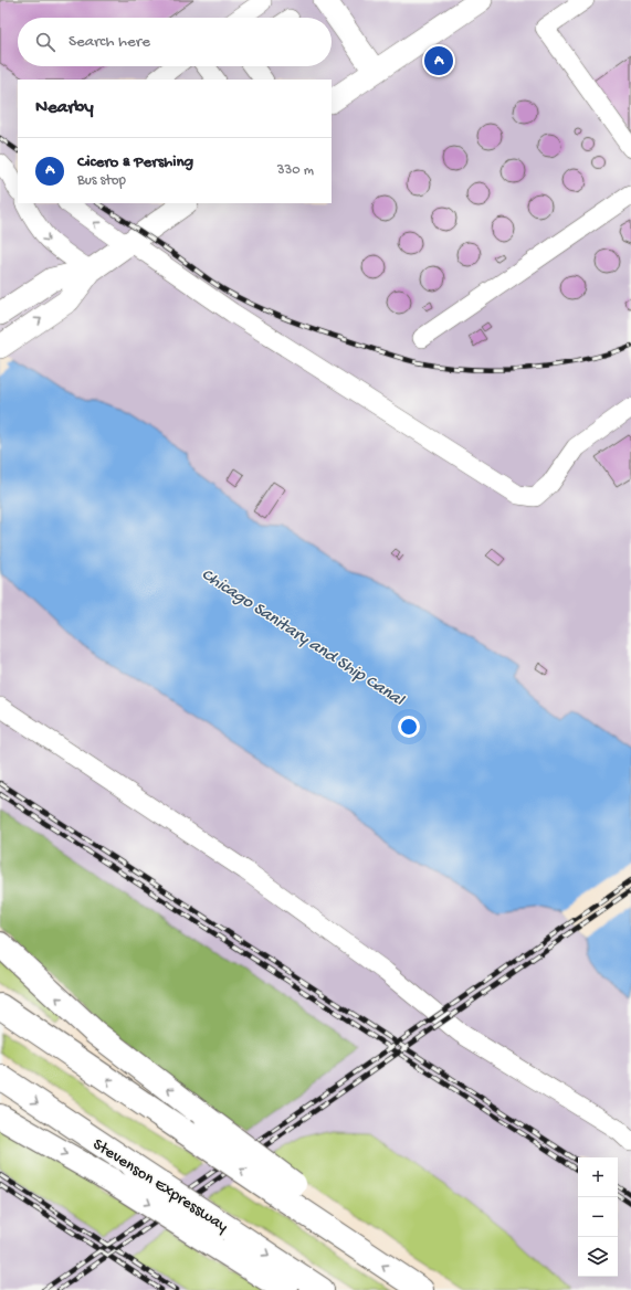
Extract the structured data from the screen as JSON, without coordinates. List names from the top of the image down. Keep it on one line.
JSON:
{"streets":{"highway":["Stevenson Expressway"]},"water":["Chicago Sanitary and Ship Canal"],"page":{"search":"Search here","pins":"A","heading":"Nearby","list":[{"mark":"A","name":"Cicero & Pershing","note":"Bus stop","value":"330 m"}],"map_buttons":["+","−"]}}
